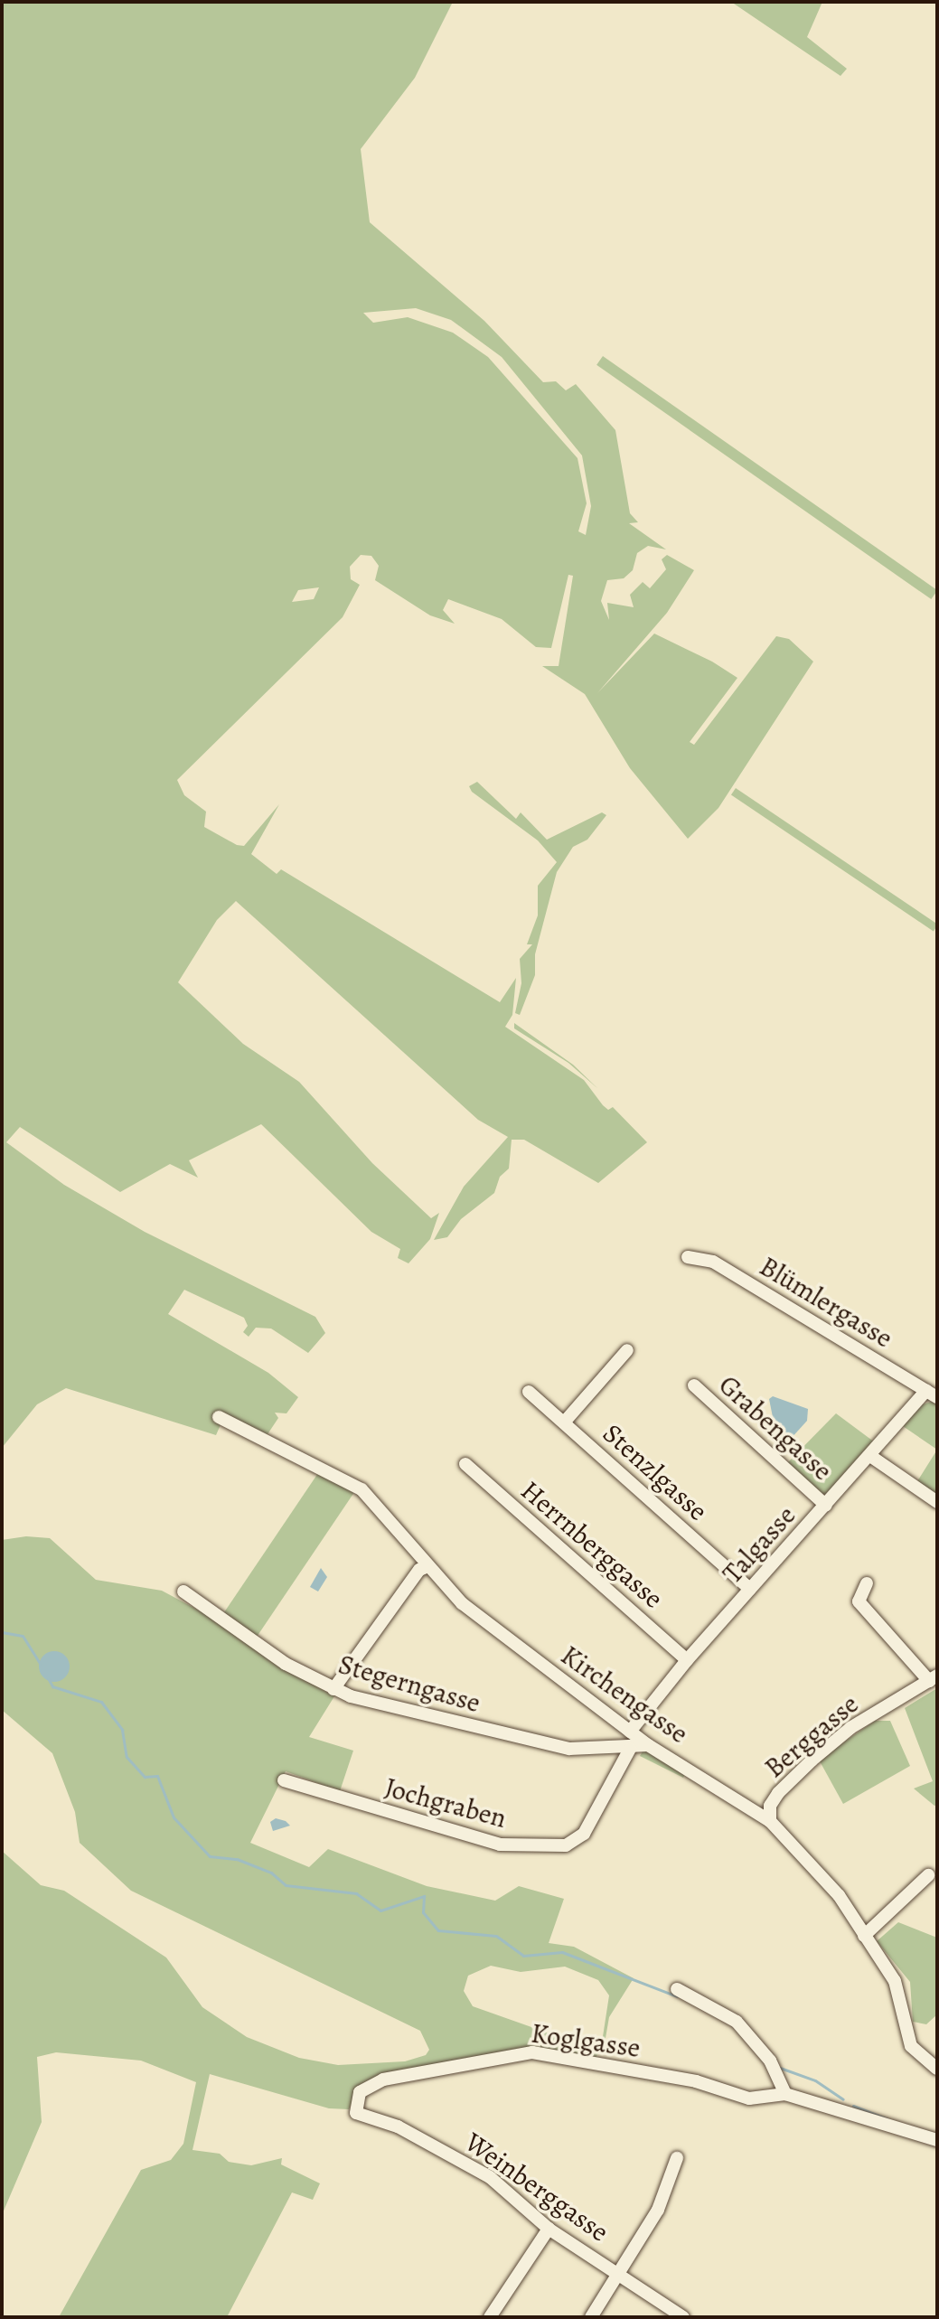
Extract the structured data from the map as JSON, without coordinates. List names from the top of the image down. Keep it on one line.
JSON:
{"streets":{"street":["Blümlergasse","Grabengasse","Stenzlgasse","Herrnberggasse","Talgasse","Stegerngasse","Kirchengasse","Berggasse","Jochgraben","Koglgasse","Weinberggasse"]},"crossings":[["Blümlergasse","Talgasse"],["Grabengasse","Talgasse"],["Stenzlgasse","Talgasse"],["Herrnberggasse","Talgasse"],["Talgasse","Kirchengasse"],["Stegerngasse","Kirchengasse"],["Stegerngasse","Jochgraben"],["Kirchengasse","Berggasse"],["Koglgasse","Weinberggasse"]]}
